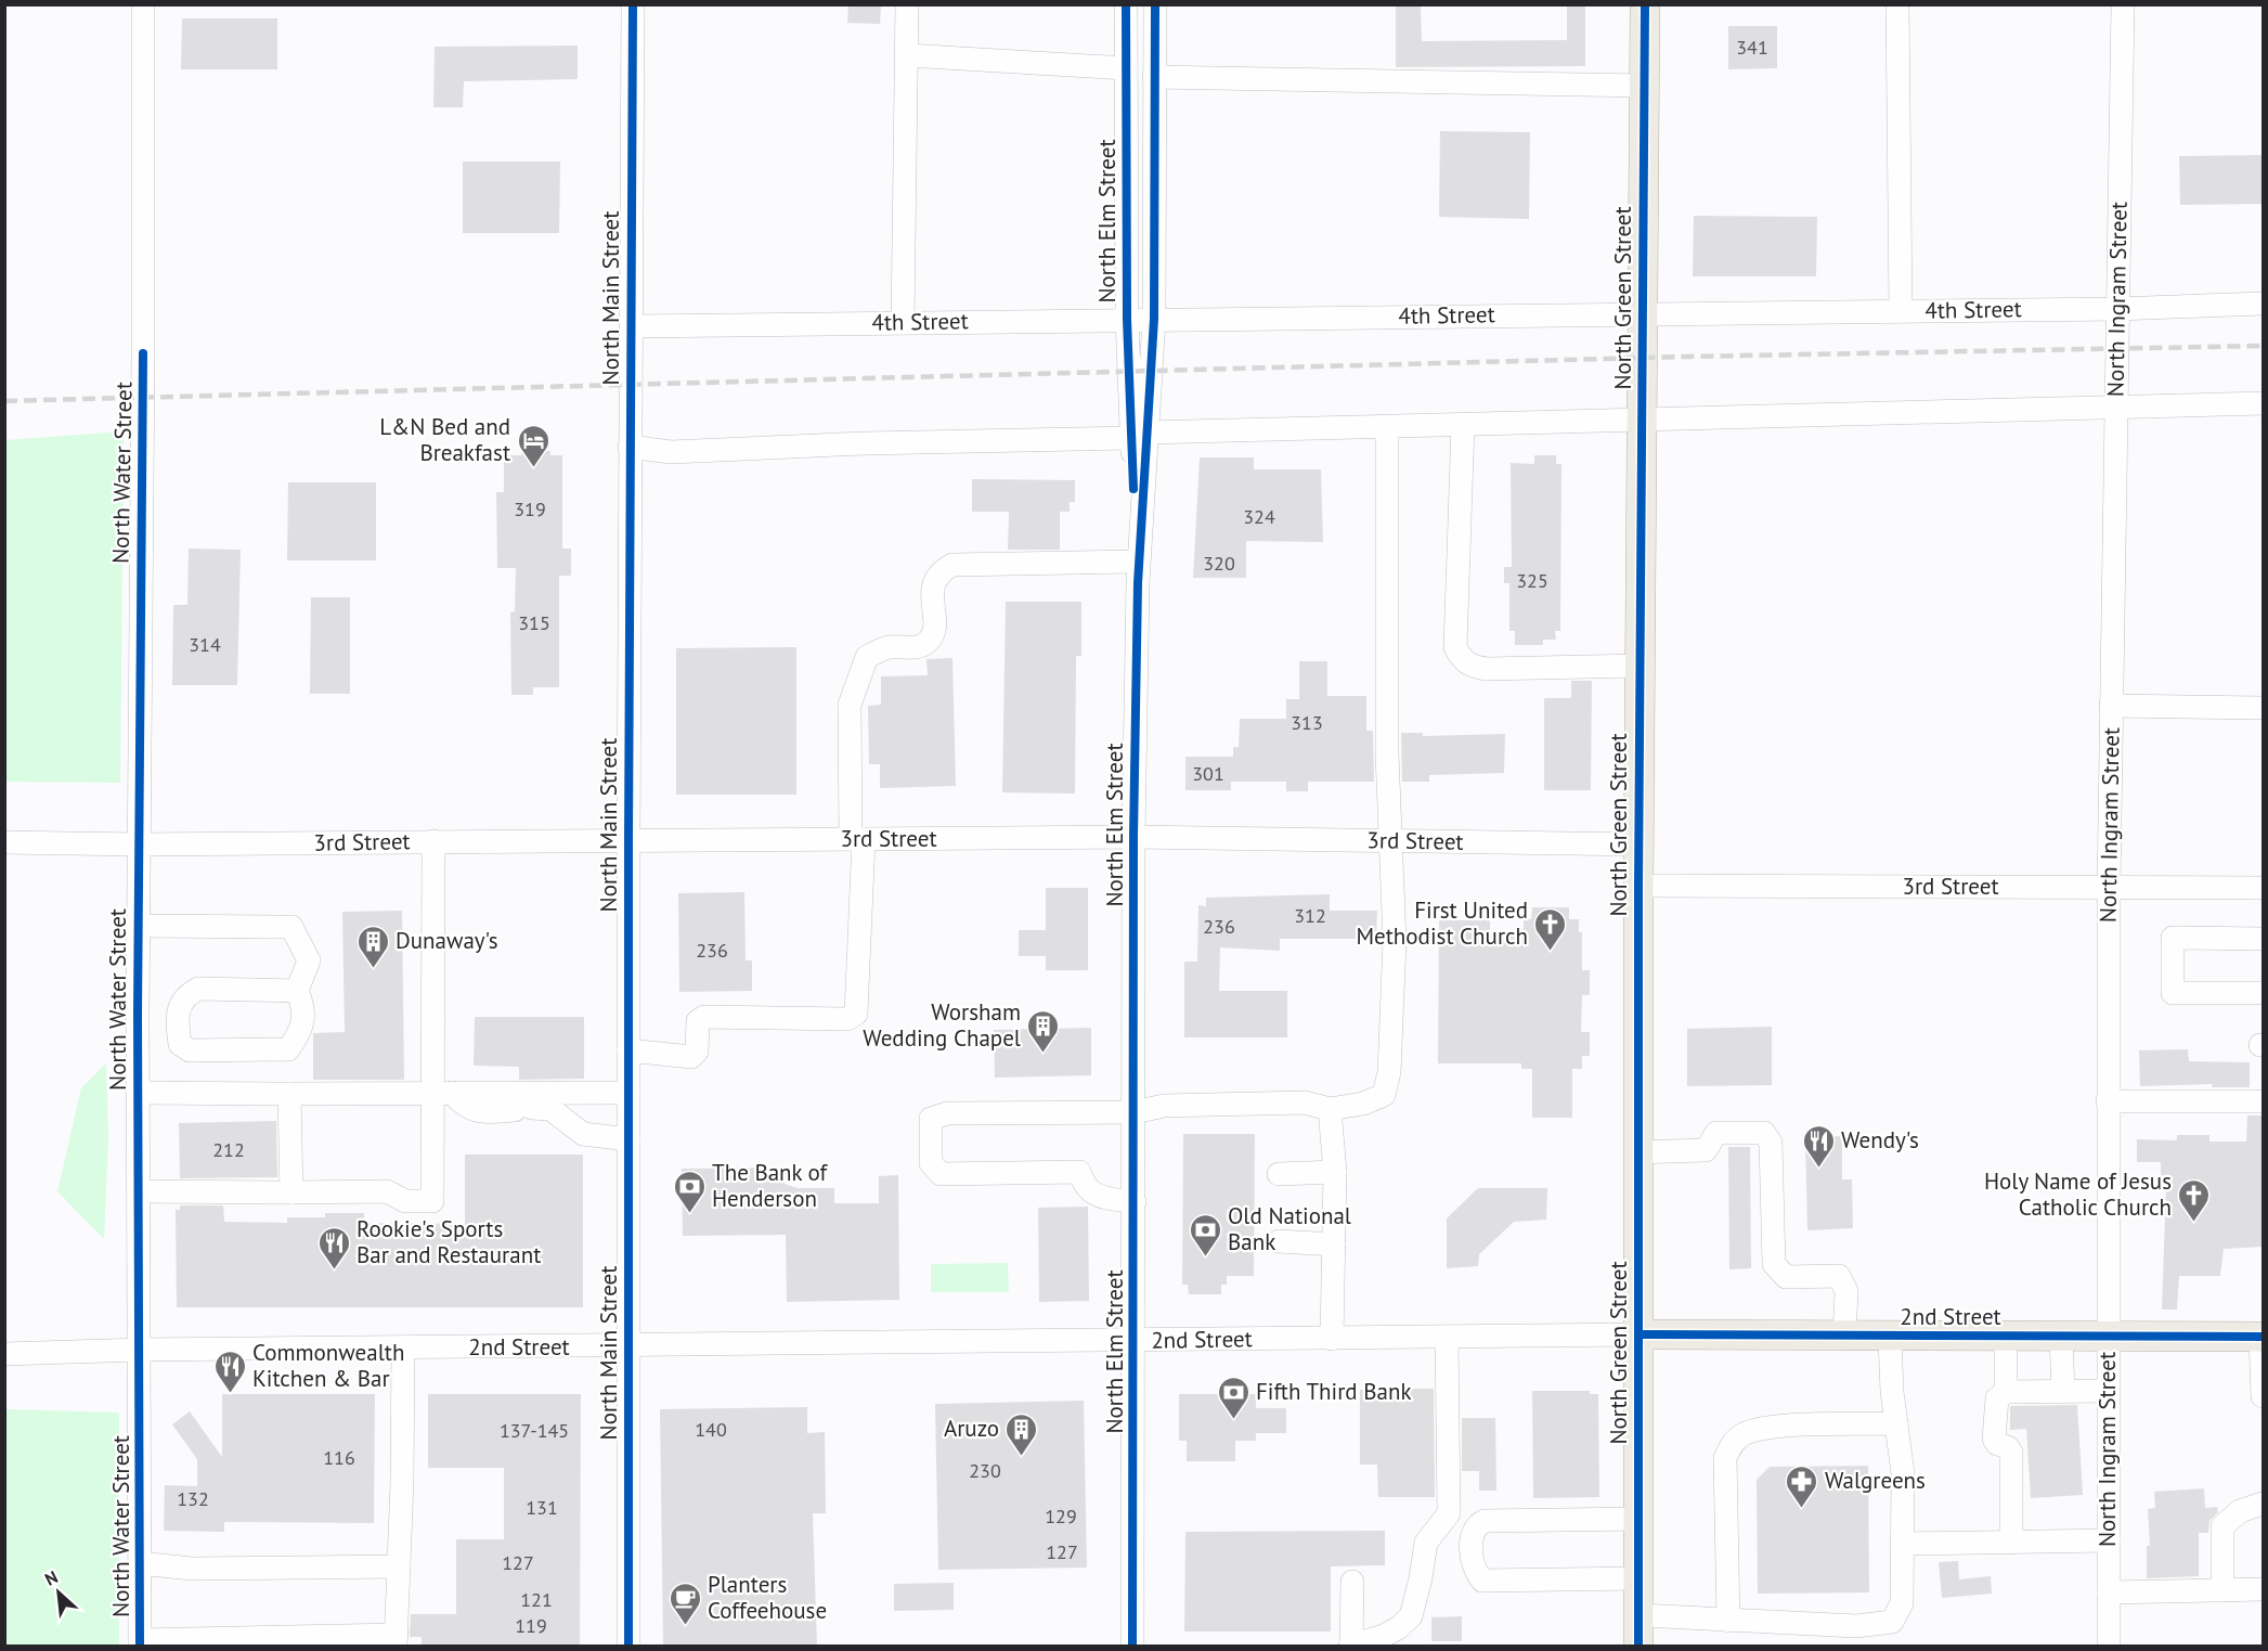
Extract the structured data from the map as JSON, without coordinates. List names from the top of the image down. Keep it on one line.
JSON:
{"streets":{"main road":["North Green Street","2nd Street"],"street":["North Elm Street","North Main Street","North Ingram Street","4th Street","North Water Street","3rd Street"]},"crossings":[["North Elm Street","4th Street"],["North Elm Street","3rd Street"],["North Elm Street","2nd Street"],["North Main Street","4th Street"],["North Main Street","3rd Street"],["North Main Street","2nd Street"],["North Green Street","4th Street"],["North Green Street","3rd Street"],["North Green Street","2nd Street"],["North Ingram Street","4th Street"],["North Ingram Street","3rd Street"],["North Ingram Street","2nd Street"],["North Water Street","3rd Street"],["North Water Street","2nd Street"]],"places":{"hotel":["L&N Bed and Breakfast"],"church":["First United Methodist Church","Holy Name of Jesus Catholic Church"],"building":["Dunaway's","Worsham Wedding Chapel","Aruzo"],"restaurant":["Wendy's","Rookie's Sports Bar and Restaurant","Commonwealth Kitchen & Bar"],"bank":["The Bank of Henderson","Old National Bank","Fifth Third Bank"],"pharmacy":["Walgreens"],"cafe":["Planters Coffeehouse"]},"house_numbers":["341","319","324","320","325","315","314","313","301","312","236","236","212","140","137-145","116","230","132","131","129","127","127","121","119"],"north":"top left"}
